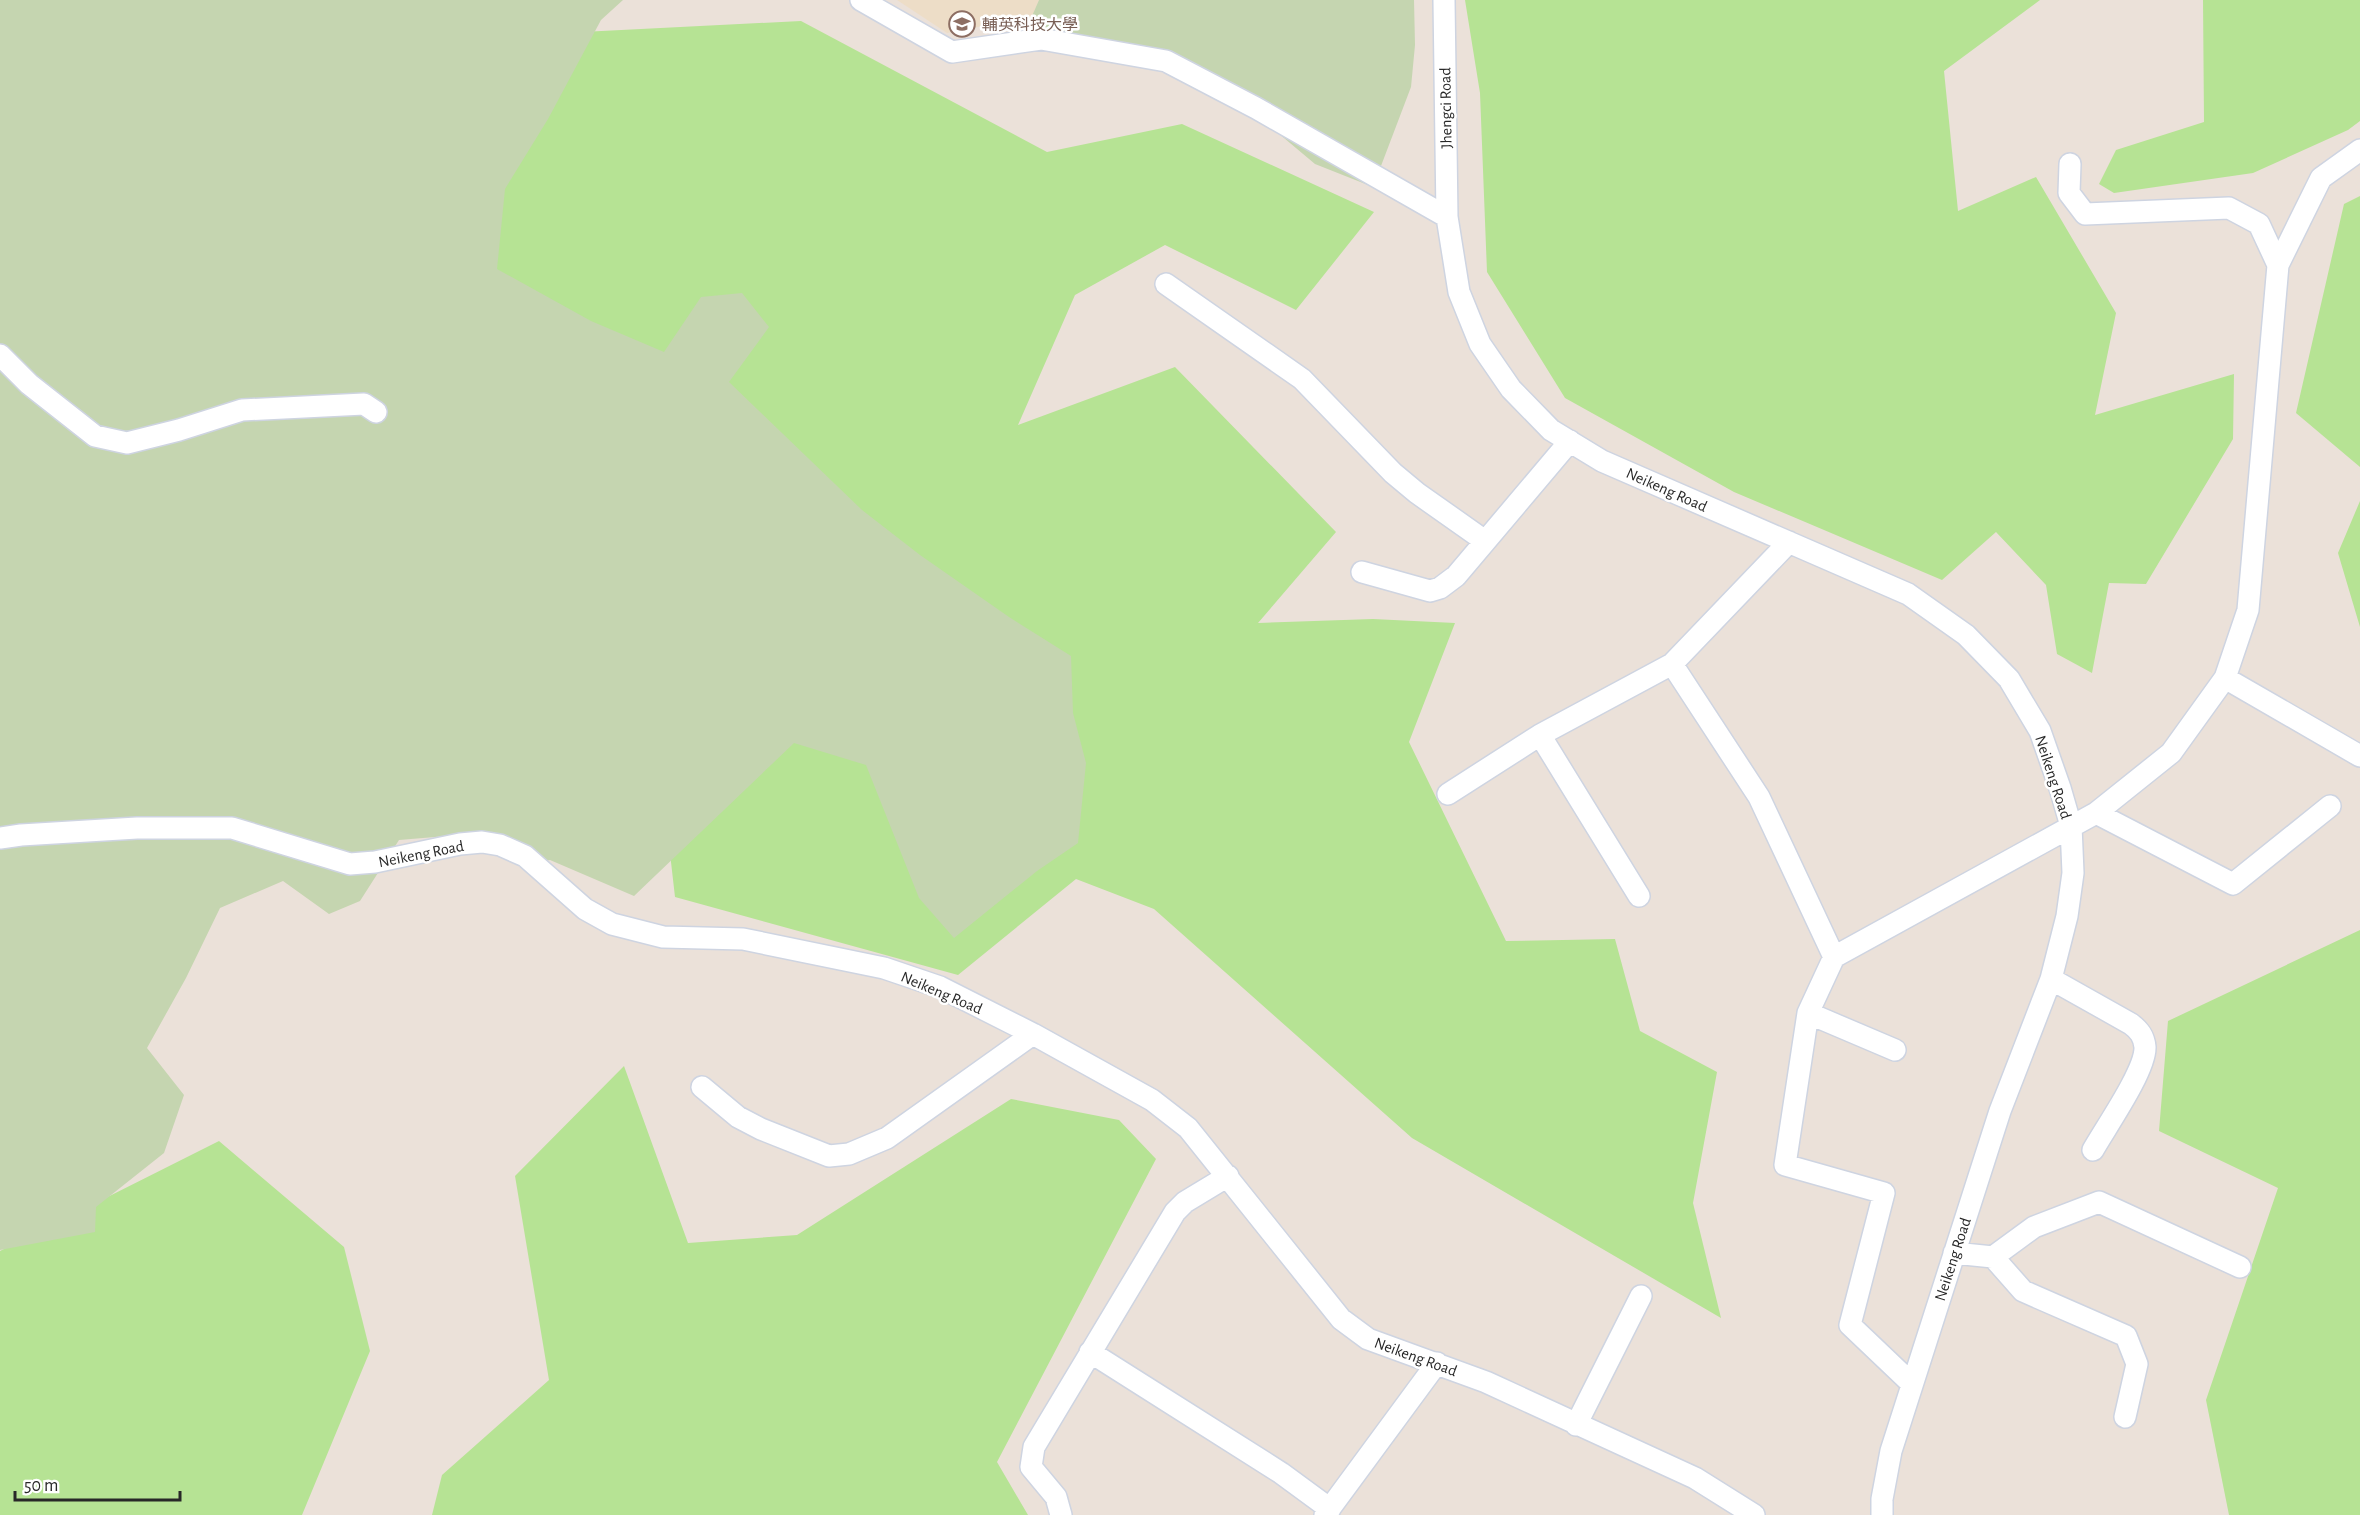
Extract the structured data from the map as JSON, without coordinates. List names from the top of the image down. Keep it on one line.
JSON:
{"streets":{"street":["Jhengci Road","Neikeng Road"]},"crossings":[["Jhengci Road","Neikeng Road"]],"places":{"school or university":["輔英科技大學"]},"scale_bar":"50 m"}
